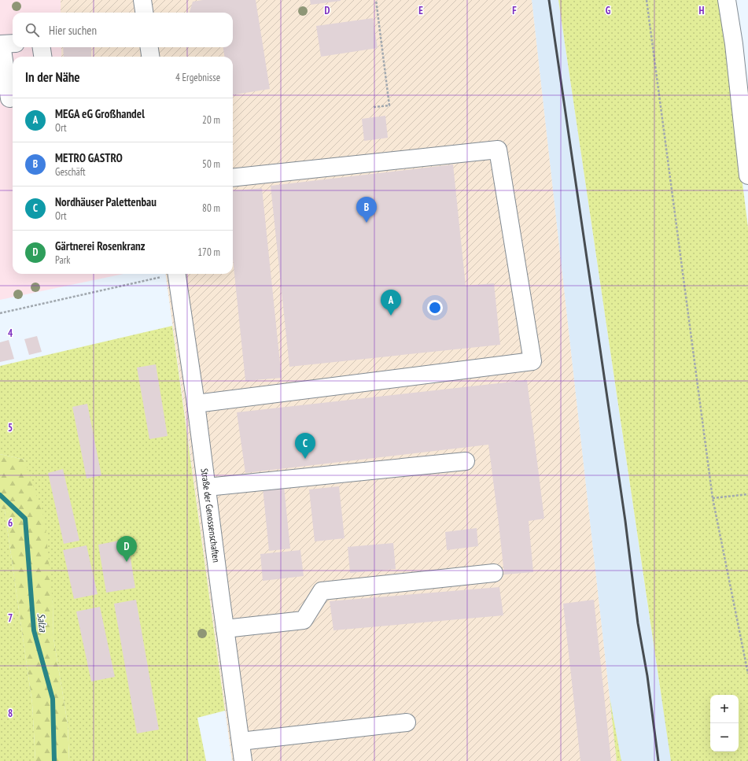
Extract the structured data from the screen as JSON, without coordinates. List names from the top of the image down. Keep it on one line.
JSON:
{"streets":{"street":["Straße der Genossenschaften"]},"water":["Salza"],"page":{"search":"Hier suchen","heading":["In der Nähe","4 Ergebnisse"],"list":[{"mark":"A","name":"MEGA eG Großhandel","note":"Ort","value":"20 m"},{"mark":"B","name":"METRO GASTRO","note":"Geschäft","value":"50 m"},{"mark":"C","name":"Nordhäuser Palettenbau","note":"Ort","value":"80 m"},{"mark":"D","name":"Gärtnerei Rosenkranz","note":"Park","value":"170 m"}],"pins":["B","A","C","D"],"map_buttons":["+","−"]},"grid":{"columns":["D","E","F","G","H"],"rows":["4","5","6","7","8"]}}
